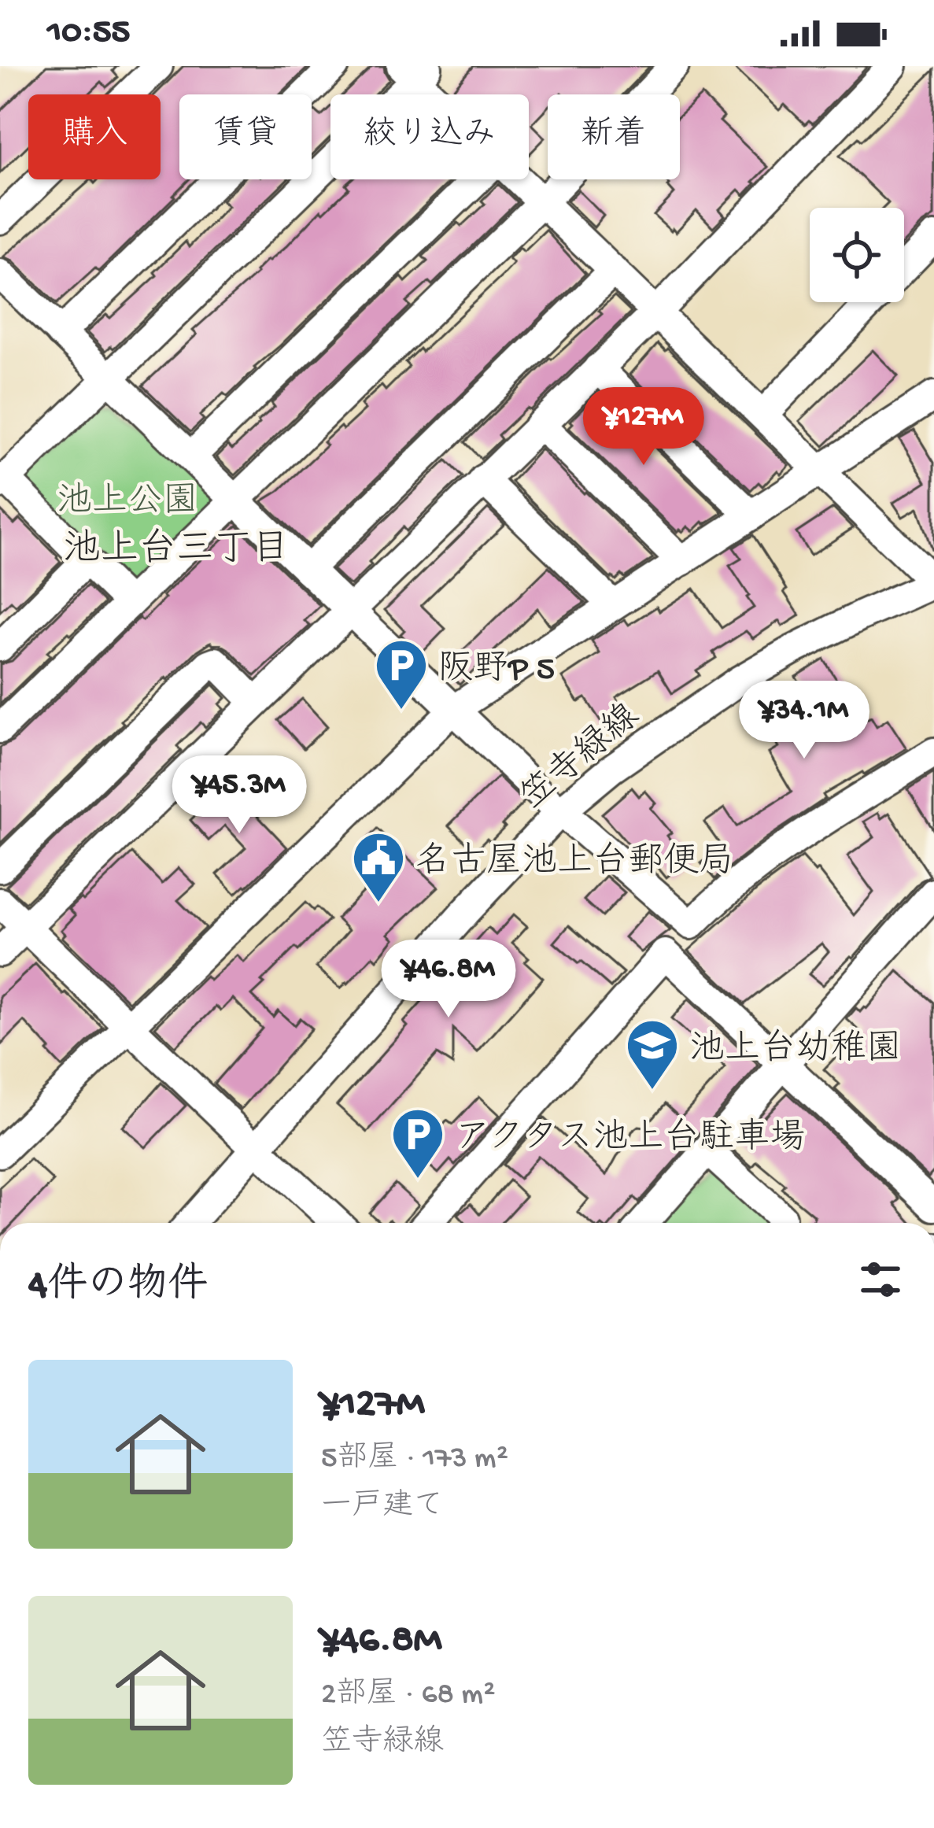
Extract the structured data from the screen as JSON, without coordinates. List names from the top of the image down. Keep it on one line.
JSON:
{"streets":{"street":["笠寺緑線"]},"districts":["池上台三丁目"],"parks":["池上公園"],"places":{"parking":["阪野P 5","アクタス池上台駐車場"],"public building":["名古屋池上台郵便局"],"school or university":["池上台幼稚園"]},"page":{"status":"10:55","chip":["購入","賃貸","絞り込み","新着"],"price":["¥127M","¥34.1M","¥45.3M","¥46.8M"],"heading":"4件の物件","list":[{"name":"¥127M","note":"5部屋 · 173 m² · 一戸建て"},{"name":"¥46.8M","note":"2部屋 · 68 m² · 笠寺緑線"}]}}
